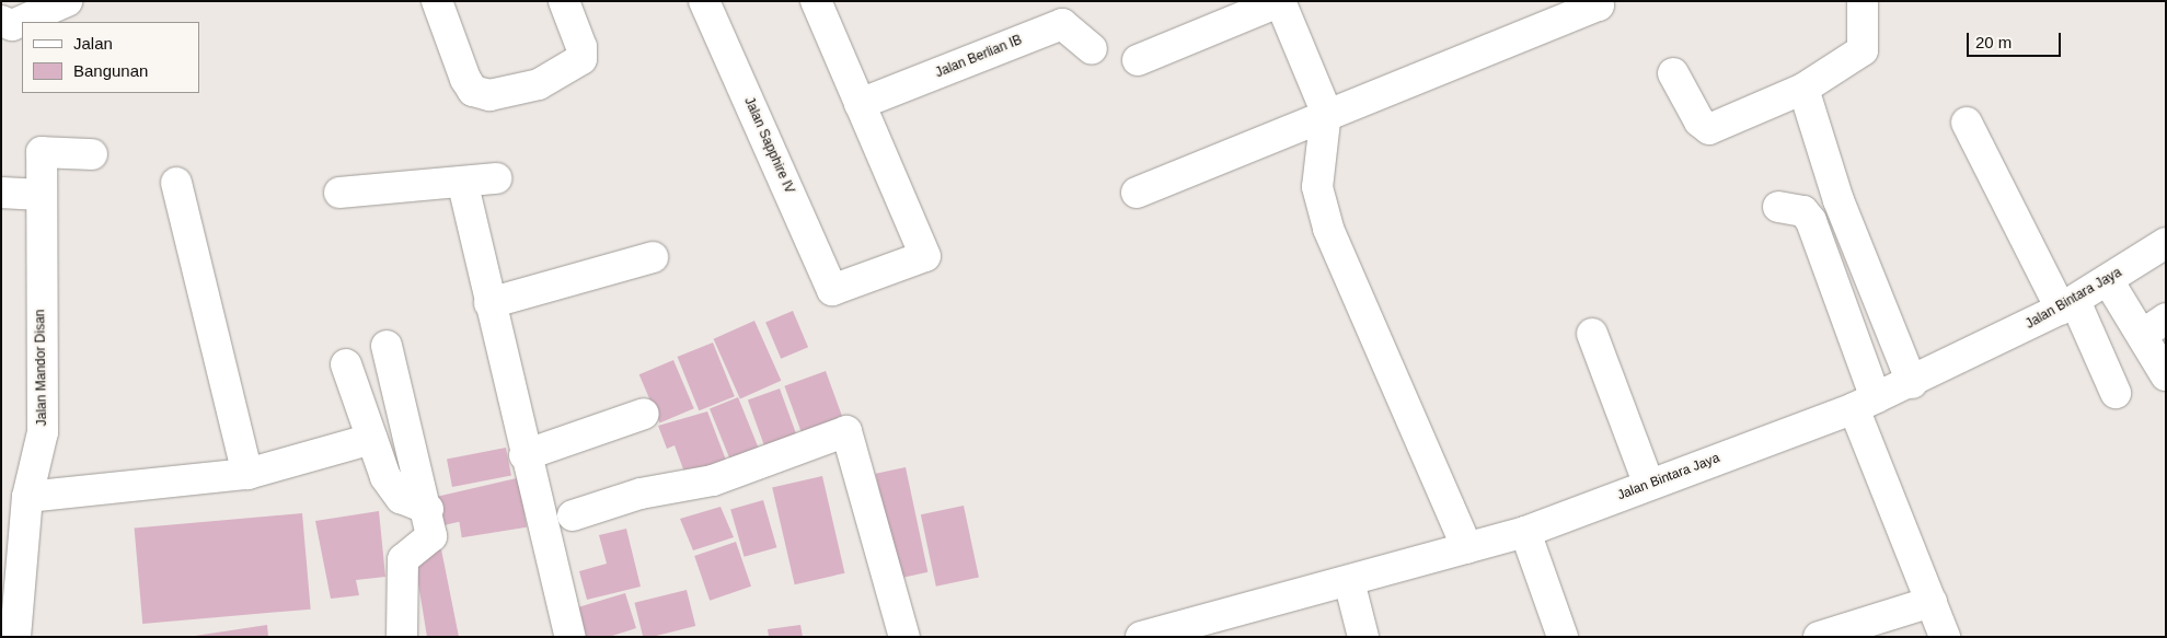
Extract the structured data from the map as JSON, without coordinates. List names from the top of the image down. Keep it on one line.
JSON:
{"streets":{"street":["Jalan Berlian IB","Jalan Sapphire IV","Jalan Bintara Jaya","Jalan Mandor Disan"]},"crossings":[["Jalan Berlian IB","Jalan Sapphire IV"]],"legend":["Jalan","Bangunan"],"scale_bar":"20 m"}
